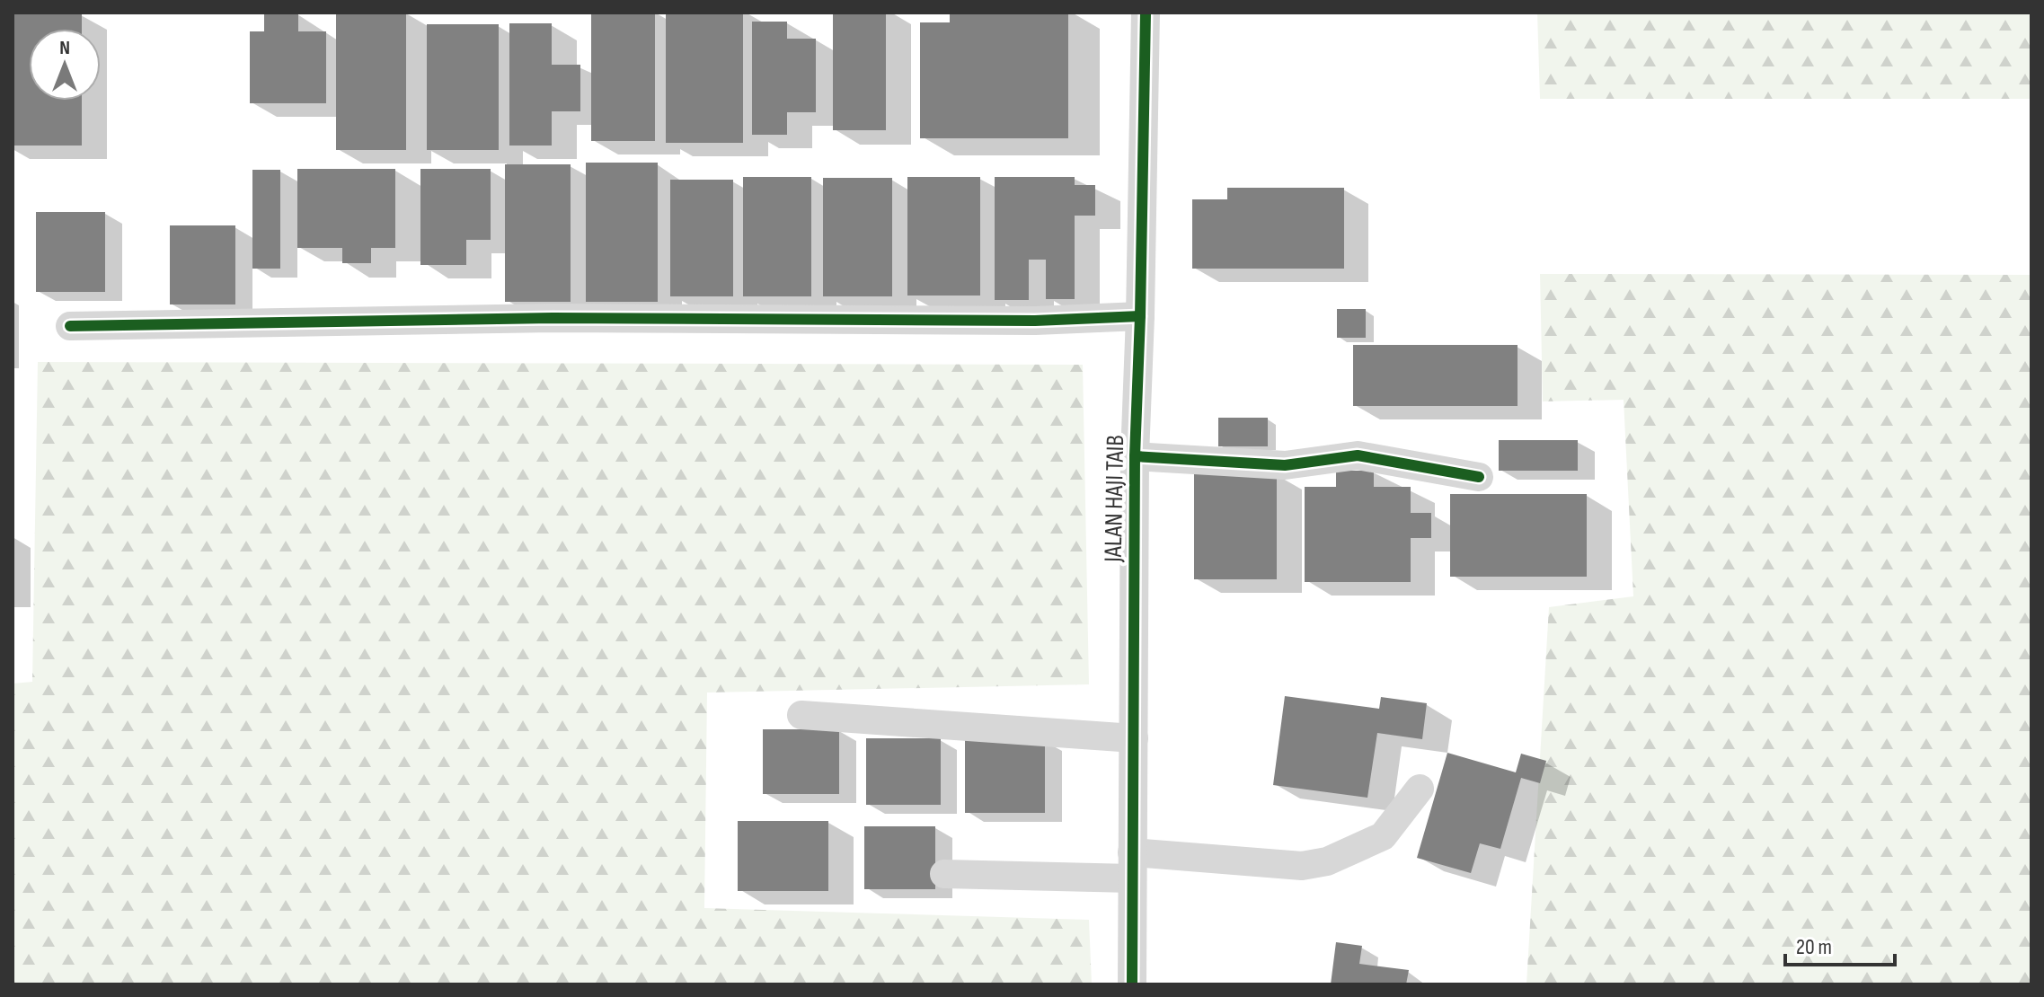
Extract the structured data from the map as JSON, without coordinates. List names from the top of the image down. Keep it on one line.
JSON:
{"streets":{"street":["JALAN HAJI TAIB"]},"scale_bar":"20 m","north":"top"}
